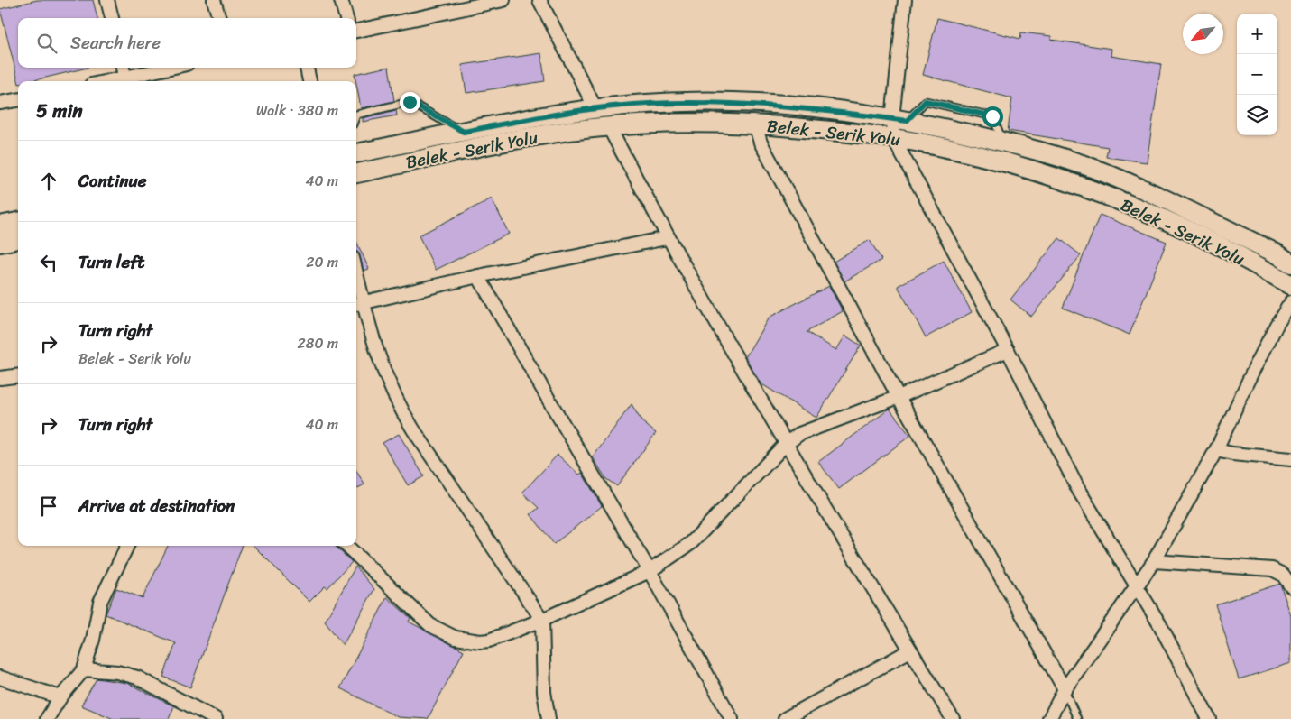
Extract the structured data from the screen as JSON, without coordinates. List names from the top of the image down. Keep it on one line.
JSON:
{"streets":{"main road":["Belek - Serik Yolu"]},"north":"bottom left","page":{"map_buttons":["+","−"],"search":"Search here","heading":["5 min","Walk · 380 m"],"list":[["Continue","40 m"],["Turn left","20 m"],["Turn right","Belek - Serik Yolu","280 m"],["Turn right","40 m"],"Arrive at destination"]}}
